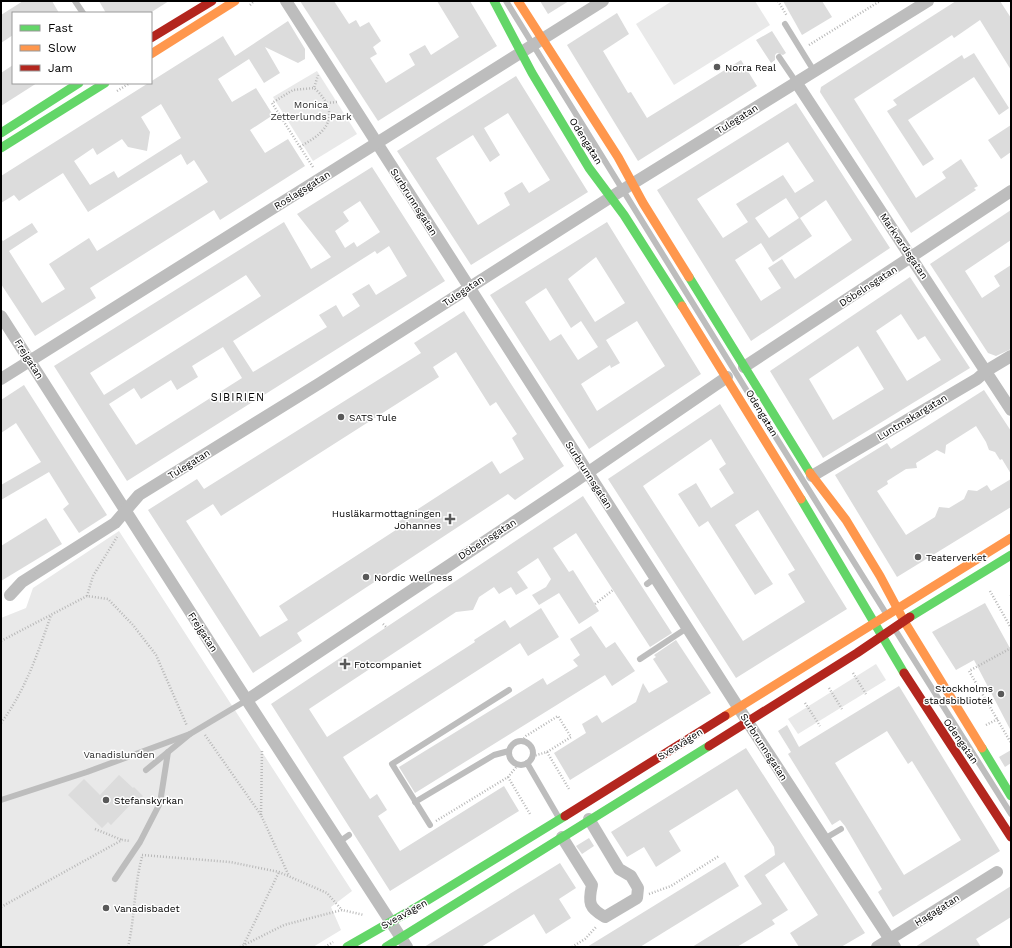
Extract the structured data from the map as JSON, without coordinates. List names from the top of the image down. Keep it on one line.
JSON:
{"streets":{"main road":["Odengatan","Sveavägen"],"street":["Tulegatan","Roslagsgatan","Surbrunnsgatan","Markvardsgatan","Döbelnsgatan","Frejgatan","Luntmakargatan","Hagagatan"]},"crossings":[["Tulegatan","Odengatan"],["Tulegatan","Surbrunnsgatan"],["Tulegatan","Markvardsgatan"],["Tulegatan","Frejgatan"],["Odengatan","Roslagsgatan"],["Odengatan","Döbelnsgatan"],["Odengatan","Luntmakargatan"],["Odengatan","Sveavägen"],["Roslagsgatan","Surbrunnsgatan"],["Roslagsgatan","Frejgatan"],["Surbrunnsgatan","Döbelnsgatan"],["Surbrunnsgatan","Sveavägen"],["Surbrunnsgatan","Hagagatan"],["Markvardsgatan","Döbelnsgatan"],["Markvardsgatan","Luntmakargatan"],["Döbelnsgatan","Frejgatan"],["Frejgatan","Sveavägen"]],"districts":["SIBIRIEN"],"parks":["Monica Zetterlunds Park","Vanadislunden"],"places":{"other":["Norra Real","SATS Tule","Teaterverket","Nordic Wellness","Stockholms stadsbibliotek","Stefanskyrkan","Vanadisbadet"],"health":["Husläkarmottagningen Johannes","Fotcompaniet"]},"legend":["Fast","Slow","Jam"]}
